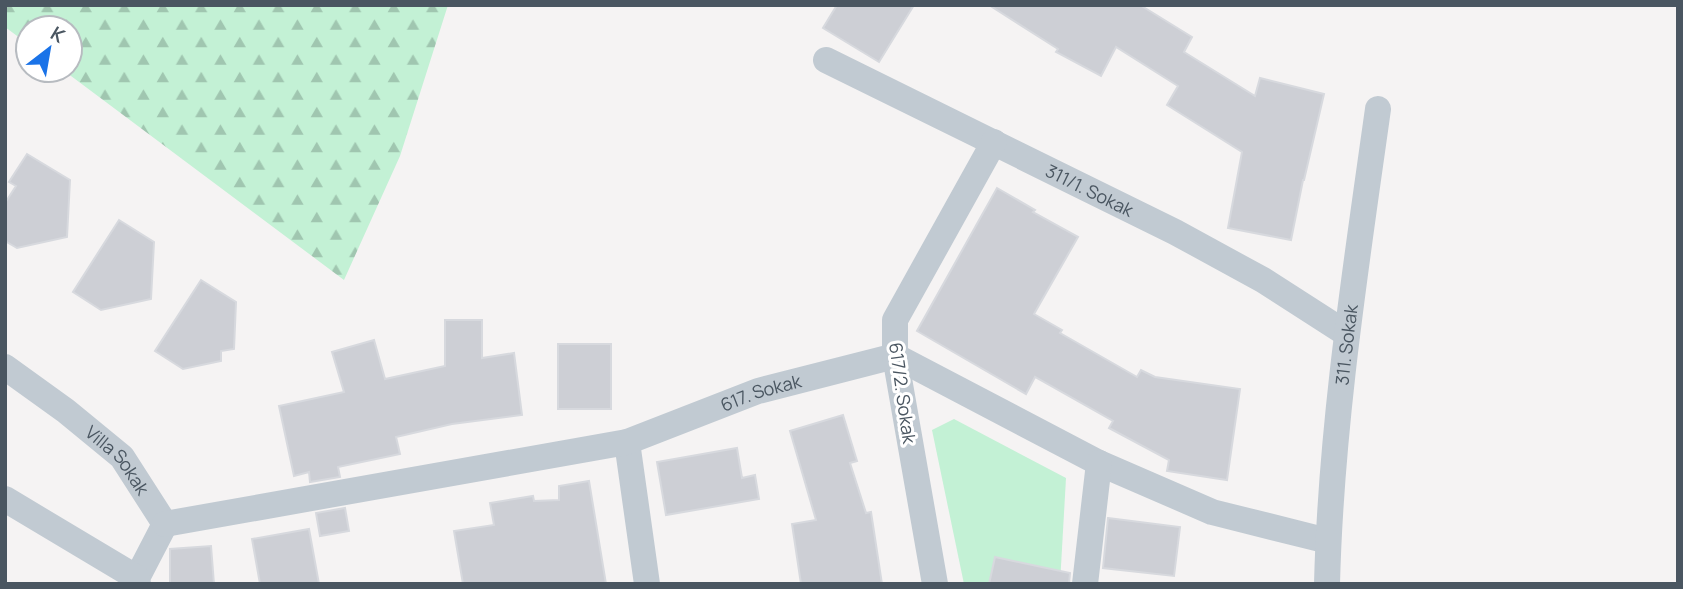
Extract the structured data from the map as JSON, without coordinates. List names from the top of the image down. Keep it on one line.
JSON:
{"streets":{"street":["311/1. Sokak","311. Sokak","617. Sokak","617/2. Sokak","Villa Sokak"]},"crossings":[["311/1. Sokak","311. Sokak"],["311/1. Sokak","617/2. Sokak"],["617. Sokak","617/2. Sokak"],["617. Sokak","Villa Sokak"]],"north":"top right"}
